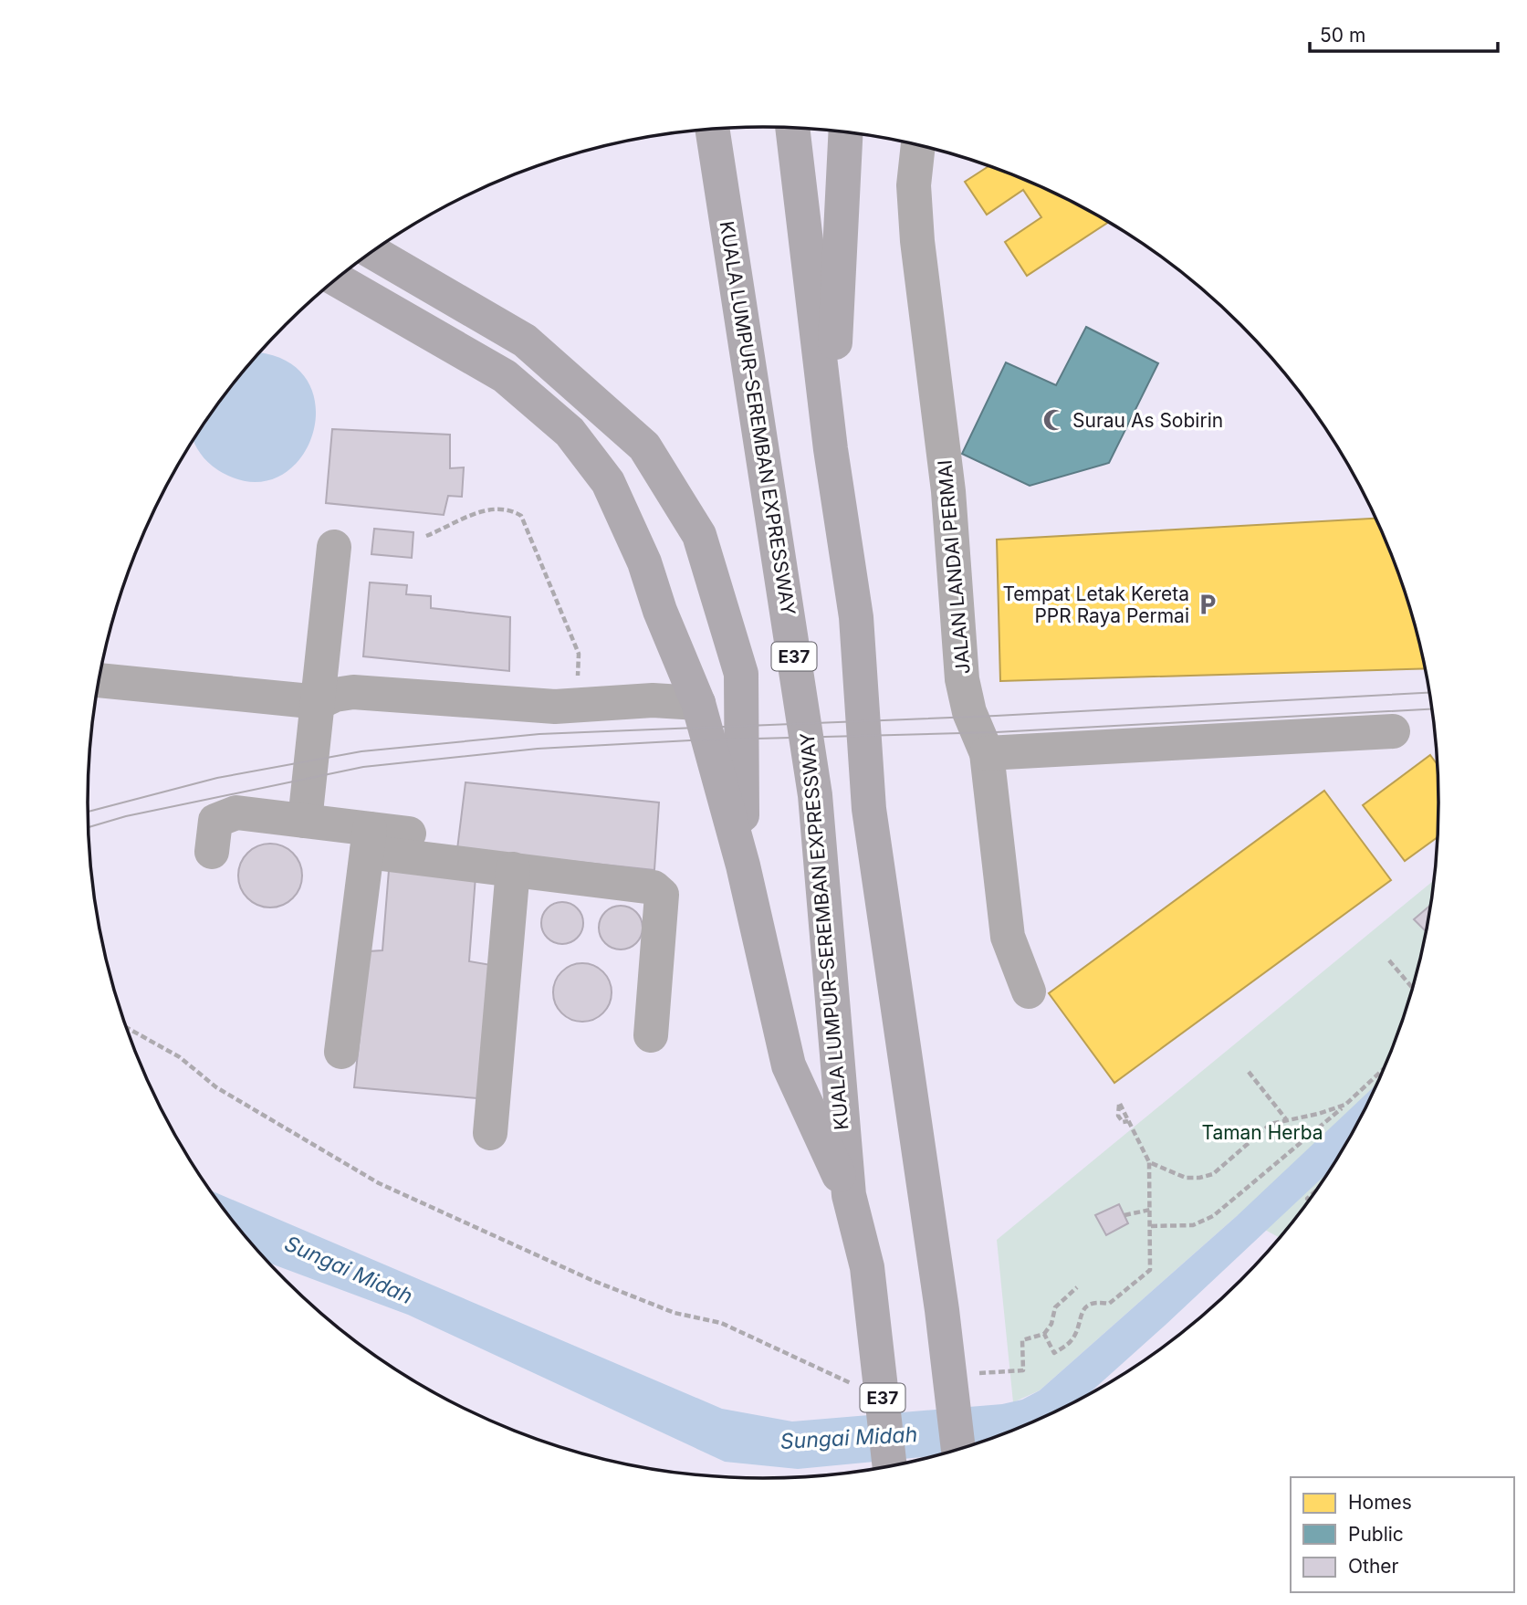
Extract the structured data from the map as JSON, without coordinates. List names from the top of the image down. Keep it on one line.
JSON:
{"streets":{"highway":["KUALA LUMPUR–SEREMBAN EXPRESSWAY","E37"],"street":["JALAN LANDAI PERMAI"]},"water":["Sungai Midah"],"parks":["Taman Herba"],"places":{"mosque":["Surau As Sobirin"],"parking":["Tempat Letak Kereta PPR Raya Permai"]},"legend":["Homes","Public","Other"],"scale_bar":"50 m"}
